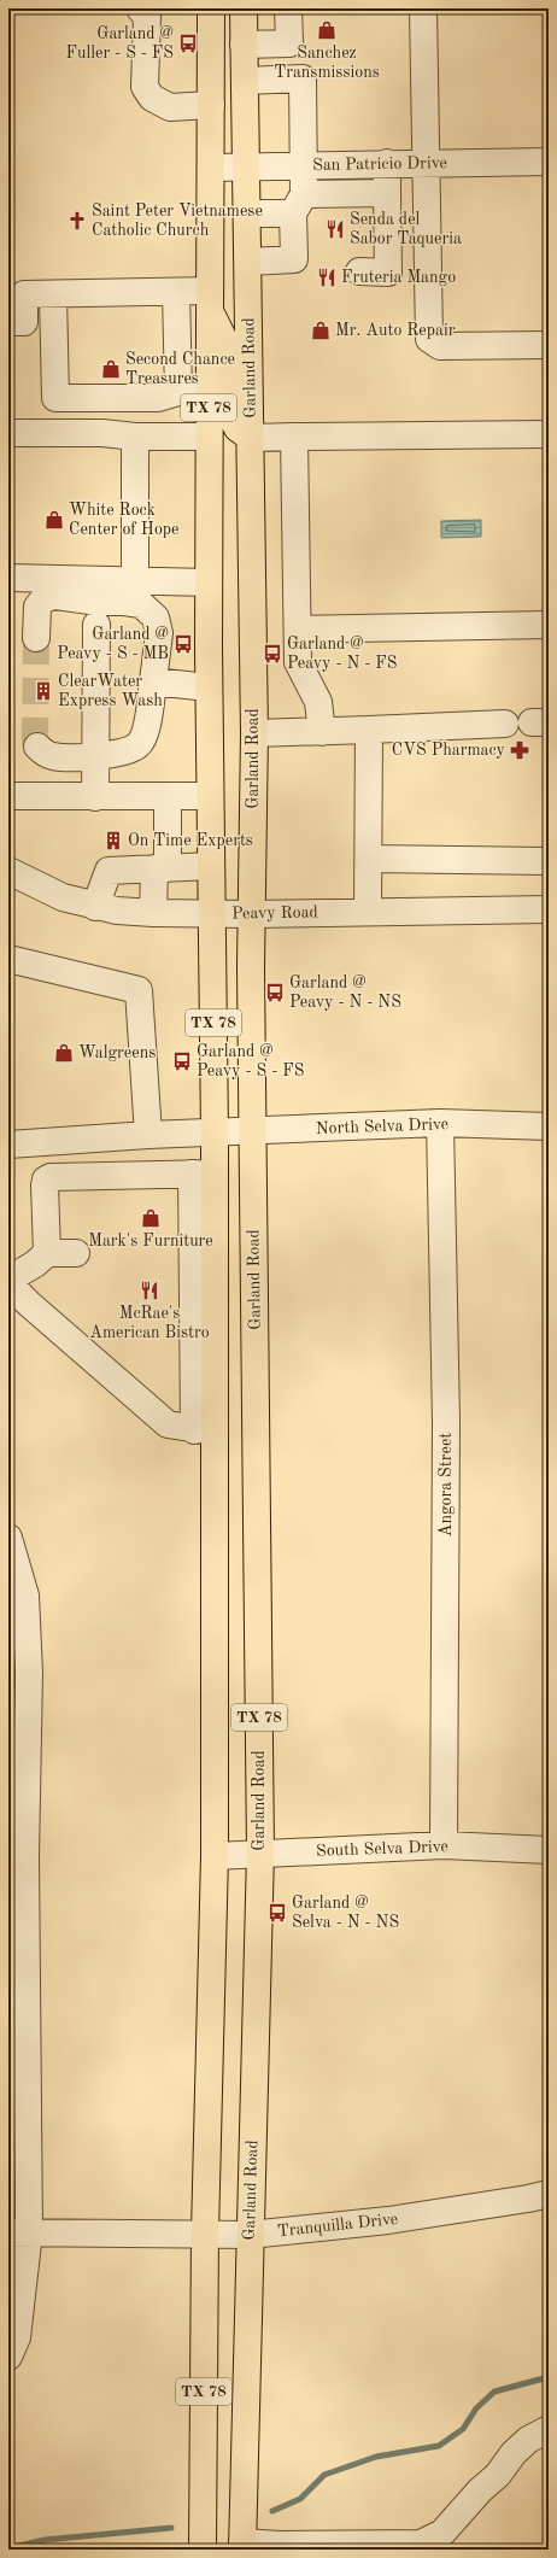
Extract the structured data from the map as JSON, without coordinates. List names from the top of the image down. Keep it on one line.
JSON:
{"streets":{"main road":["Garland Road","TX 78"],"street":["San Patricio Drive","Peavy Road","North Selva Drive","Angora Street","South Selva Drive","Tranquilla Drive"]},"crossings":[["San Patricio Drive","Garland Road"],["San Patricio Drive","TX 78"],["Garland Road","Peavy Road"],["Garland Road","North Selva Drive"],["Garland Road","South Selva Drive"],["Garland Road","Tranquilla Drive"],["TX 78","Peavy Road"],["TX 78","North Selva Drive"],["TX 78","South Selva Drive"],["TX 78","Tranquilla Drive"],["North Selva Drive","Angora Street"],["Angora Street","South Selva Drive"]],"places":{"shop":["Sanchez Transmissions","Mr. Auto Repair","Second Chance Treasures","White Rock Center of Hope","Walgreens","Mark's Furniture"],"bus stop":["Garland @ Fuller - S - FS","Garland @ Peavy - S - MB","Garland @ Peavy - N - FS","Garland @ Peavy - N - NS","Garland @ Peavy - S - FS","Garland @ Selva - N - NS"],"church":["Saint Peter Vietnamese Catholic Church"],"restaurant":["Senda del Sabor Taqueria","Fruteria Mango","McRae's American Bistro"],"building":["ClearWater Express Wash","On Time Experts"],"pharmacy":["CVS Pharmacy"]}}
